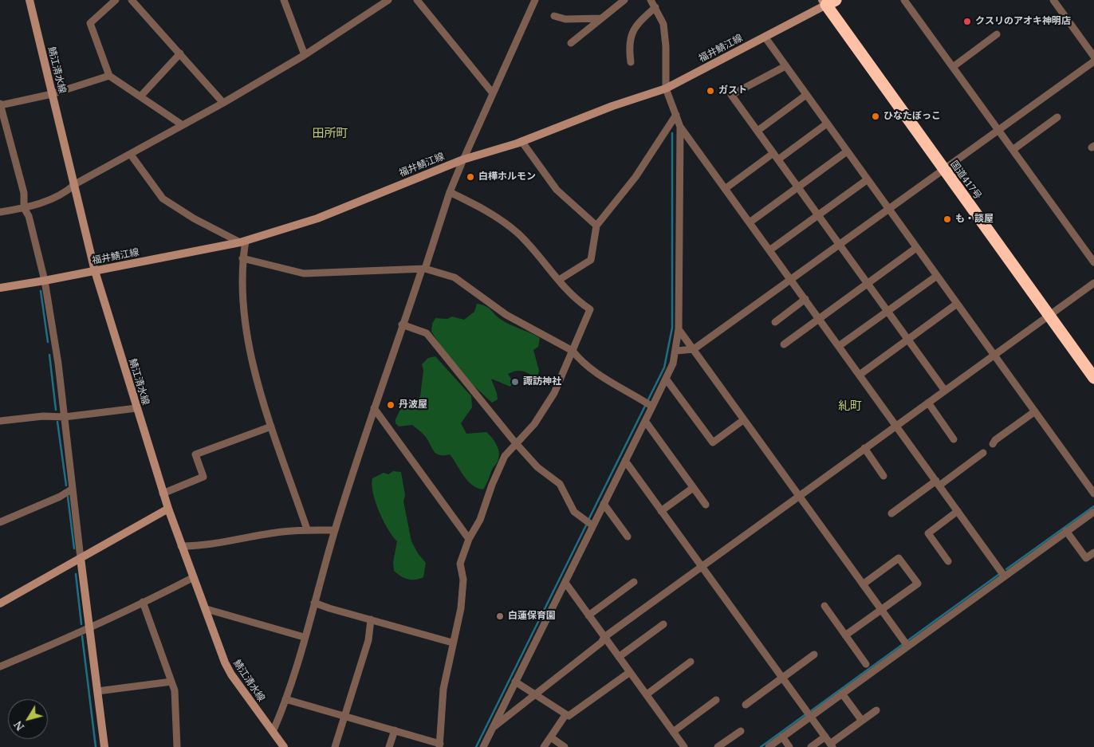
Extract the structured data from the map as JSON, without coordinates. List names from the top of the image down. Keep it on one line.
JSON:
{"streets":{"highway":["国道417号"],"main road":["福井鯖江線","鯖江清水線"]},"crossings":[["福井鯖江線","鯖江清水線"],["福井鯖江線","国道417号"]],"districts":["田所町","糺町"],"places":["クスリのアオキ神明店","ガスト","ひなたぼっこ","白樺ホルモン","も・談屋","諏訪神社","丹波屋","白蓮保育園"],"north":"bottom left"}
